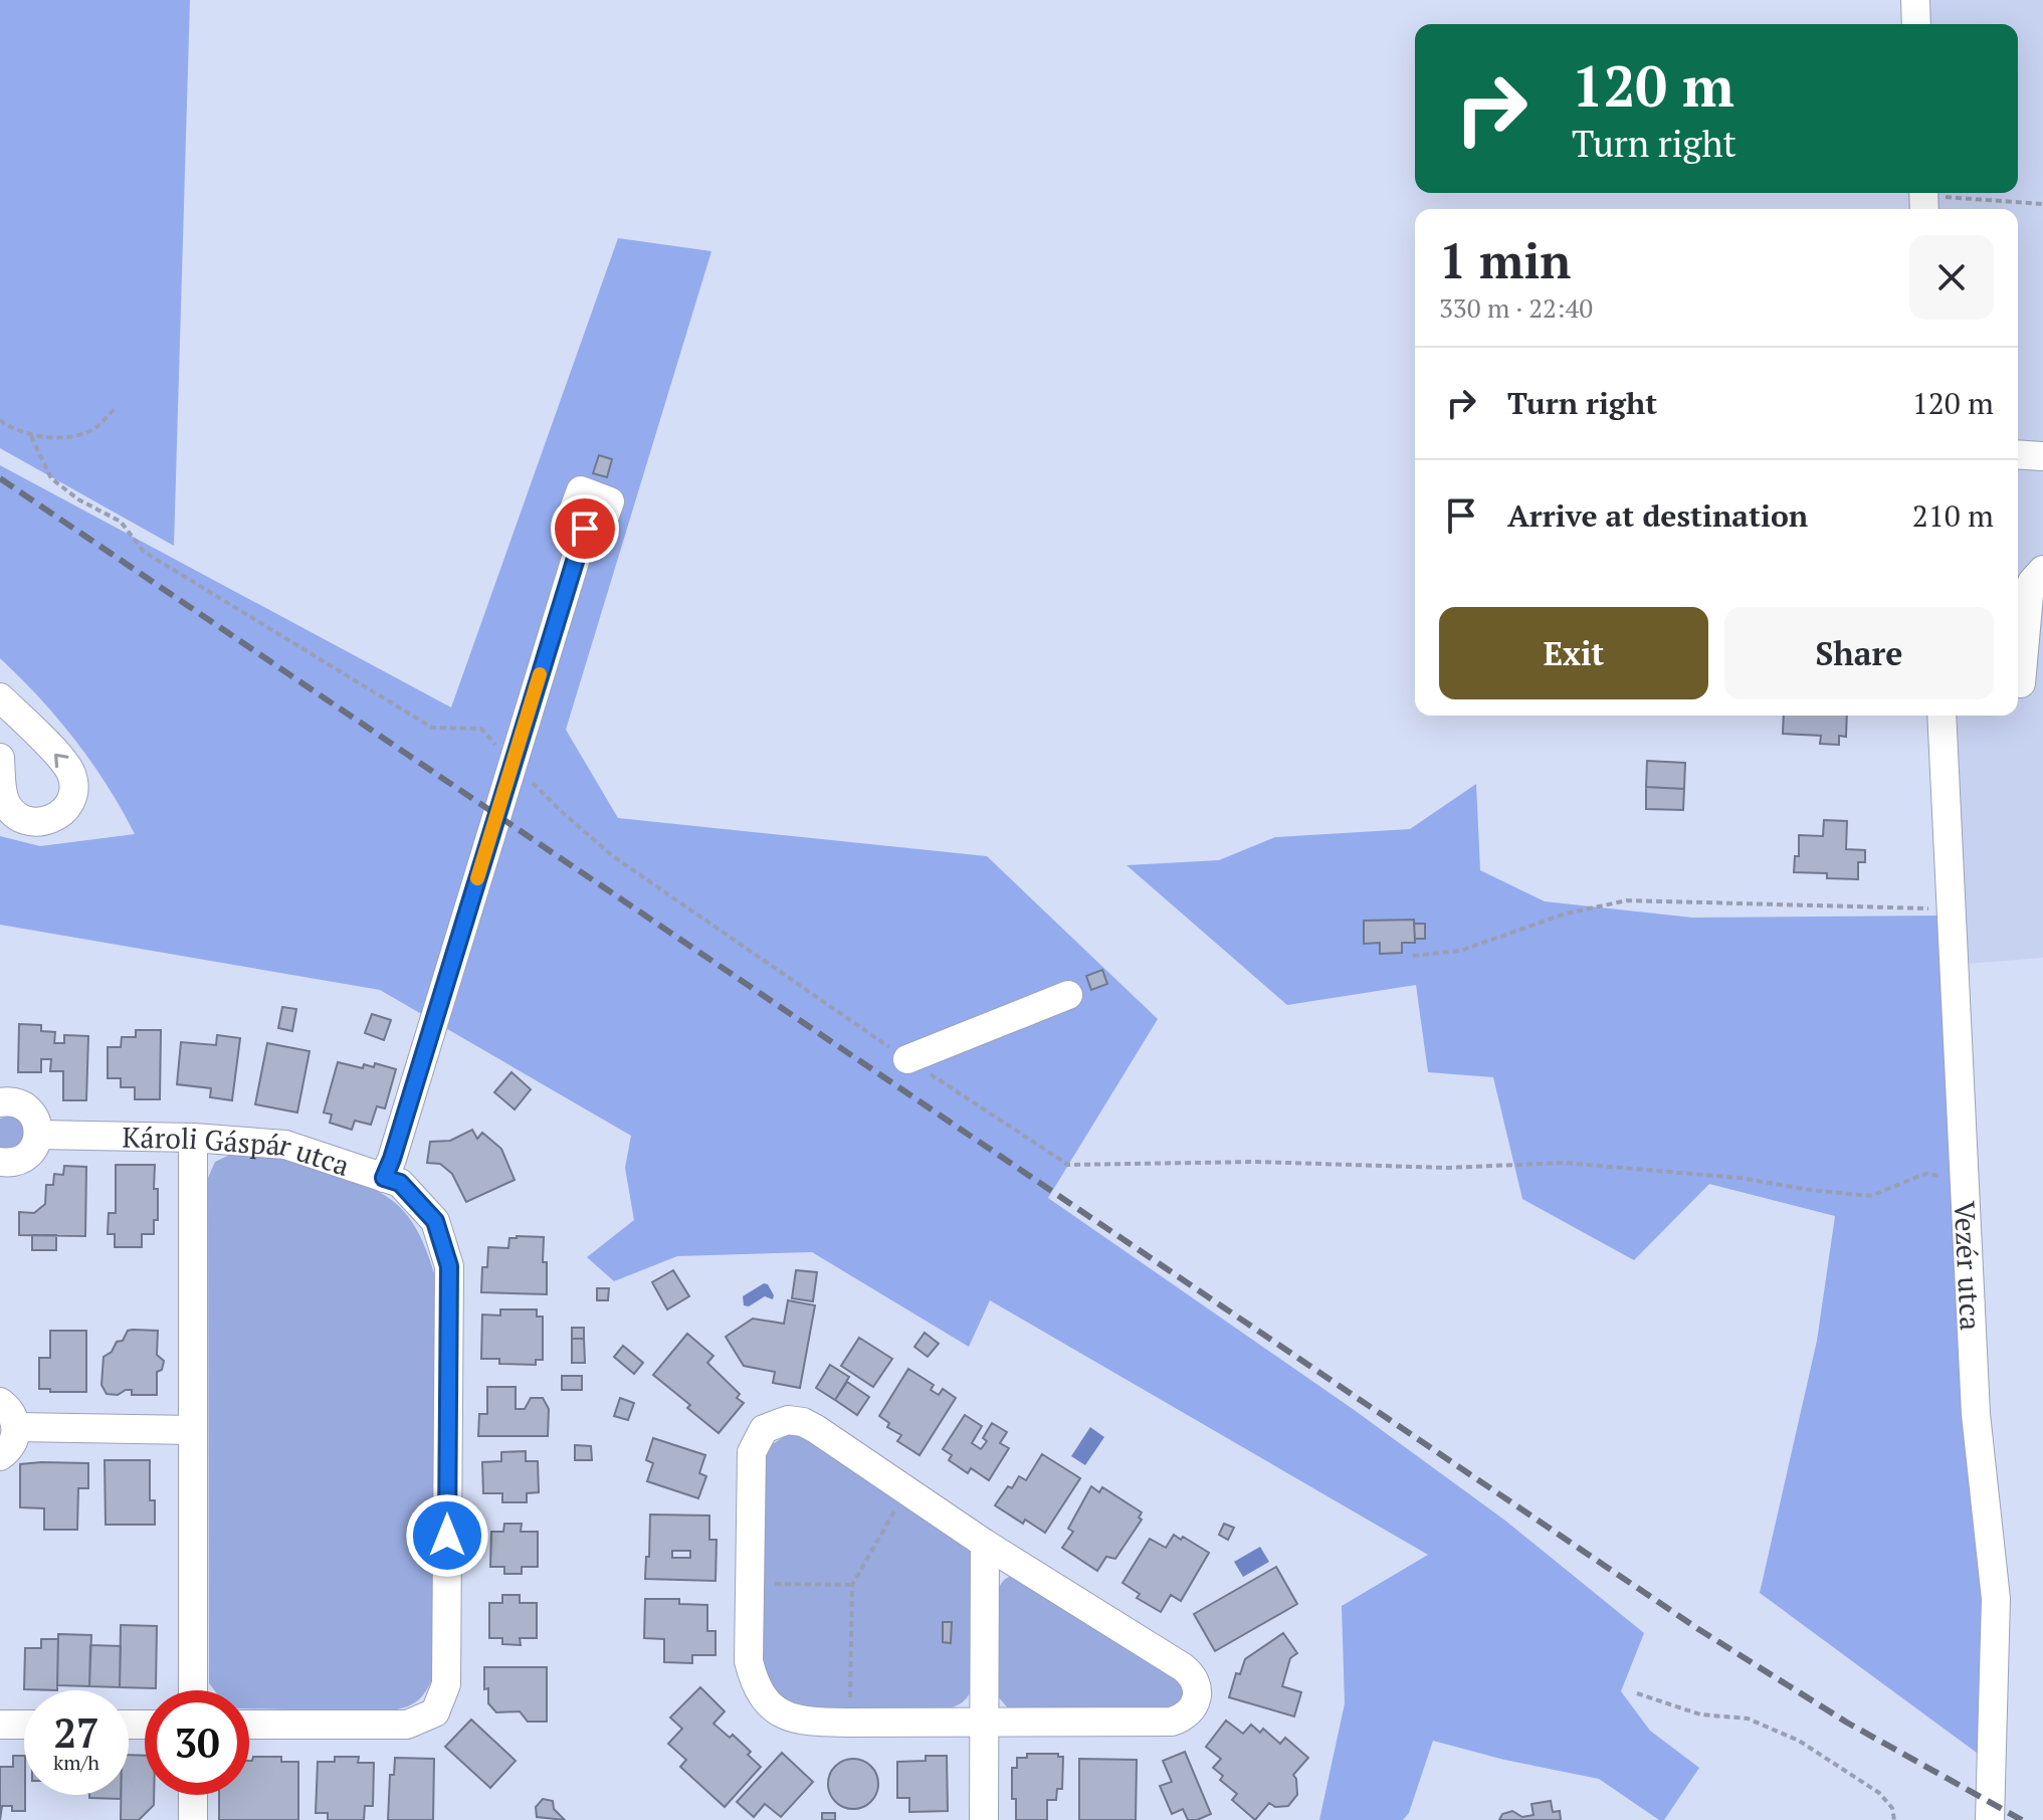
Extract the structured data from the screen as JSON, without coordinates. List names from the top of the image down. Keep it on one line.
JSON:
{"streets":{"street":["Károli Gáspár utca","Vezér utca"]},"page":{"turn":["120 m","Turn right"],"heading":["1 min","330 m · 22:40"],"list":[{"name":"Turn right","value":"120 m"},{"name":"Arrive at destination","value":"210 m"}],"buttons":["Exit","Share"],"speed":"27 km/h","limit":"30"}}
